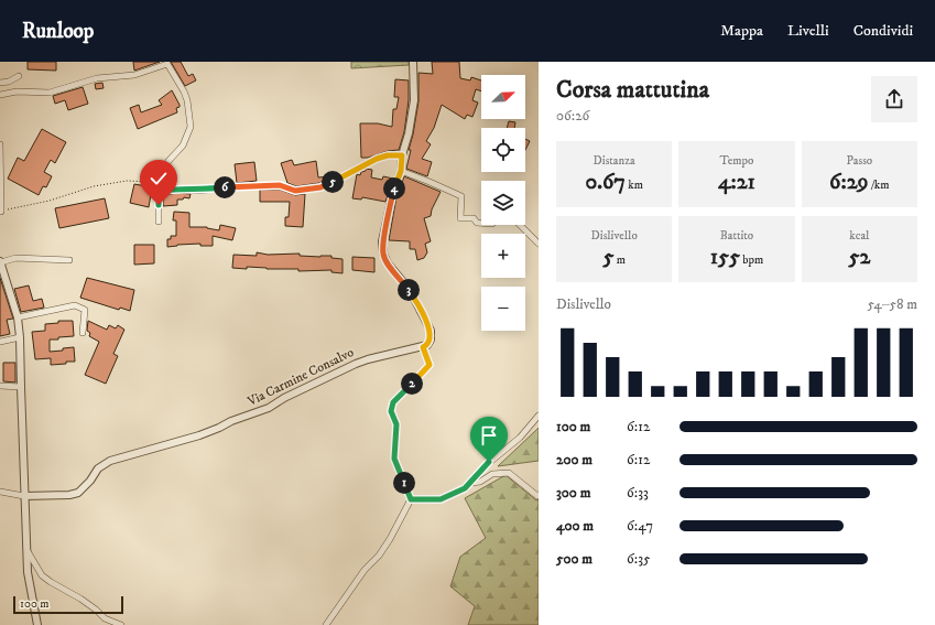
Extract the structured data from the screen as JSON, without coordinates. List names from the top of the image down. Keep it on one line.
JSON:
{"streets":{"street":["Via Carmine Consalvo"]},"scale_bar":"100 m","north":"top right","page":{"header":"Runloop","nav":["Mappa","Livelli","Condividi"],"heading":["Corsa mattutina","06:26"],"map_buttons":["+","−"],"stats":[["Distanza","0.67 km"],["Tempo","4:21"],["Passo","6:29 /km"],["Dislivello","5 m"],["Battito","155 bpm"],["kcal","52"]],"pins":["5","6","4","3","2","1"],"chart":["Dislivello","54–58 m"],"list":[{"name":"100 m","note":"6:12"},{"name":"200 m","note":"6:12"},{"name":"300 m","note":"6:33"},{"name":"400 m","note":"6:47"},{"name":"500 m","note":"6:35"}],"scale":"100 m"}}
